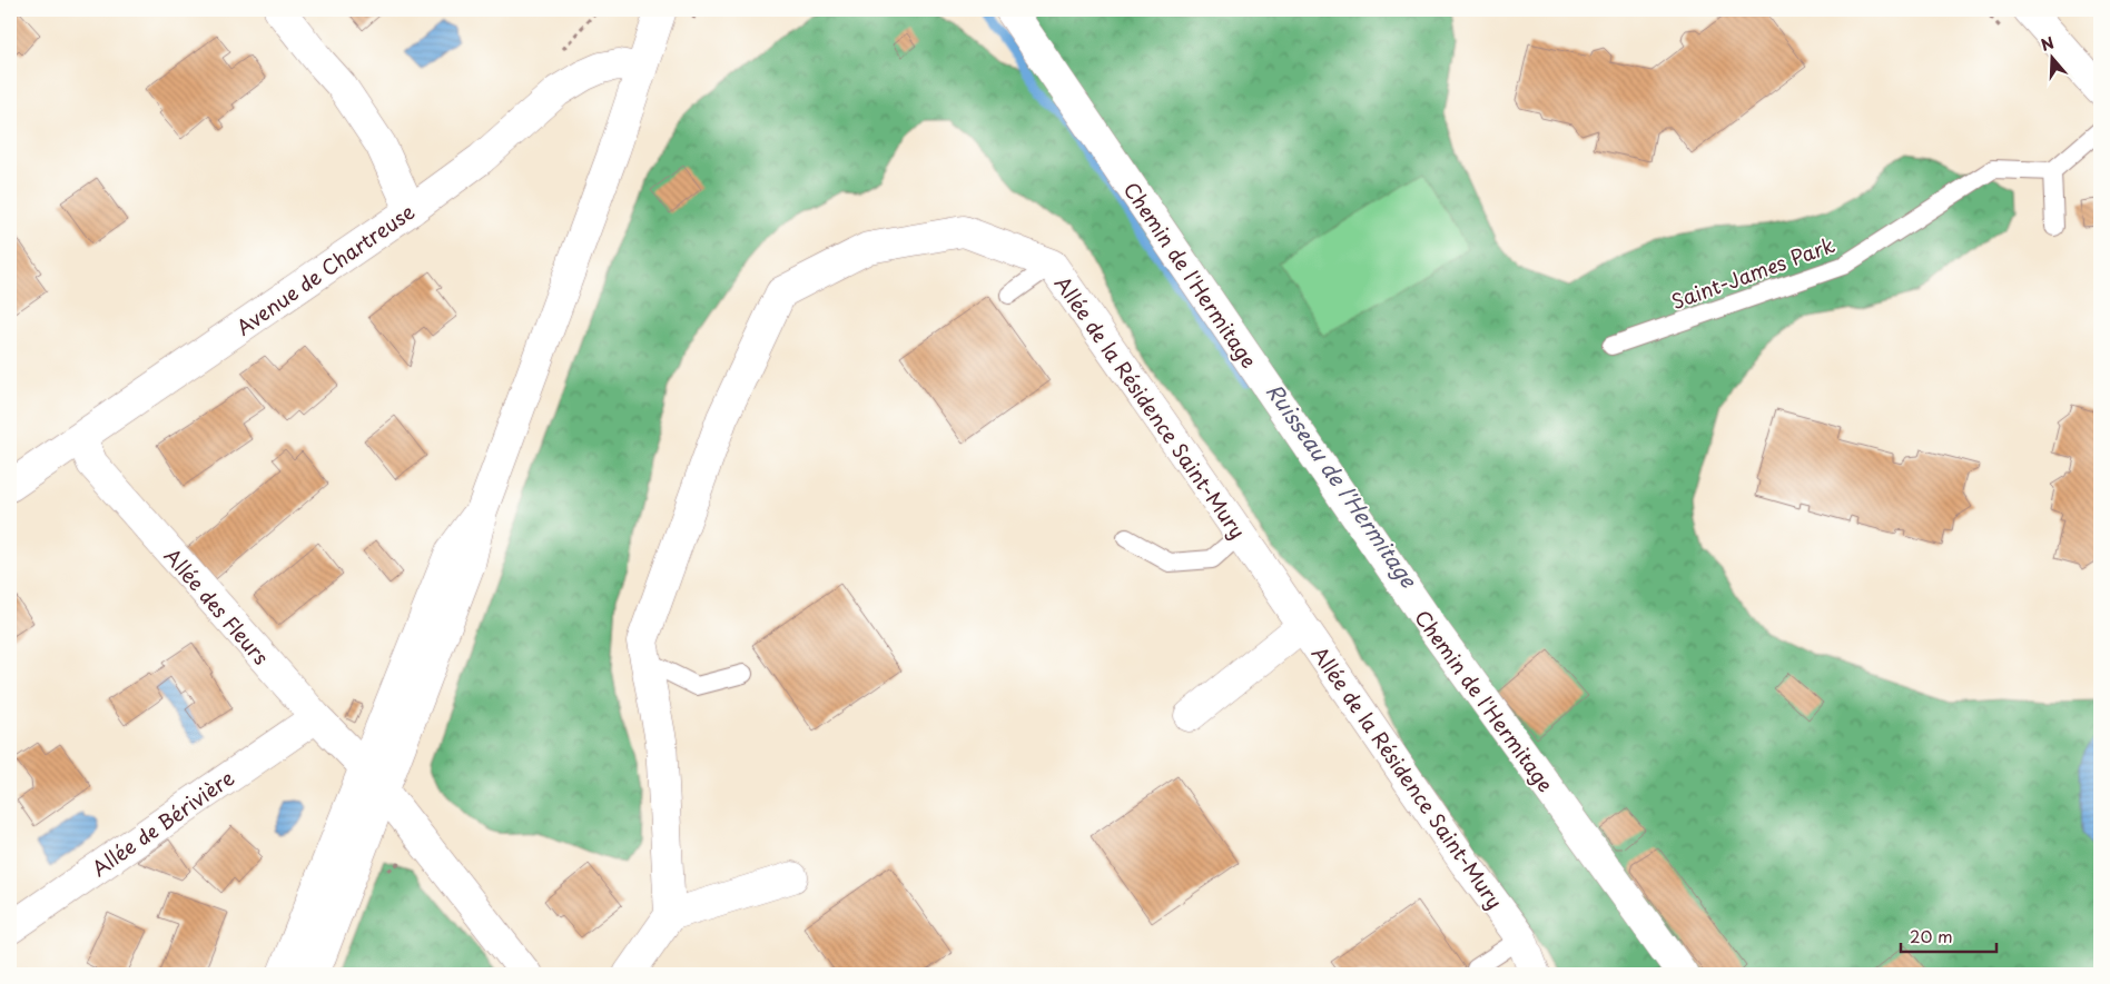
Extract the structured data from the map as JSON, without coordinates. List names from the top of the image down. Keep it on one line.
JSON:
{"streets":{"street":["Avenue de Chartreuse","Chemin de l'Hermitage","Allée de la Résidence Saint-Mury","Allée des Fleurs","Allée de Bérivière"],"lane":["Saint-James Park"]},"crossings":[["Avenue de Chartreuse","Allée des Fleurs"],["Allée des Fleurs","Allée de Bérivière"]],"water":["Ruisseau de l'Hermitage"],"scale_bar":"20 m","north":"top"}
